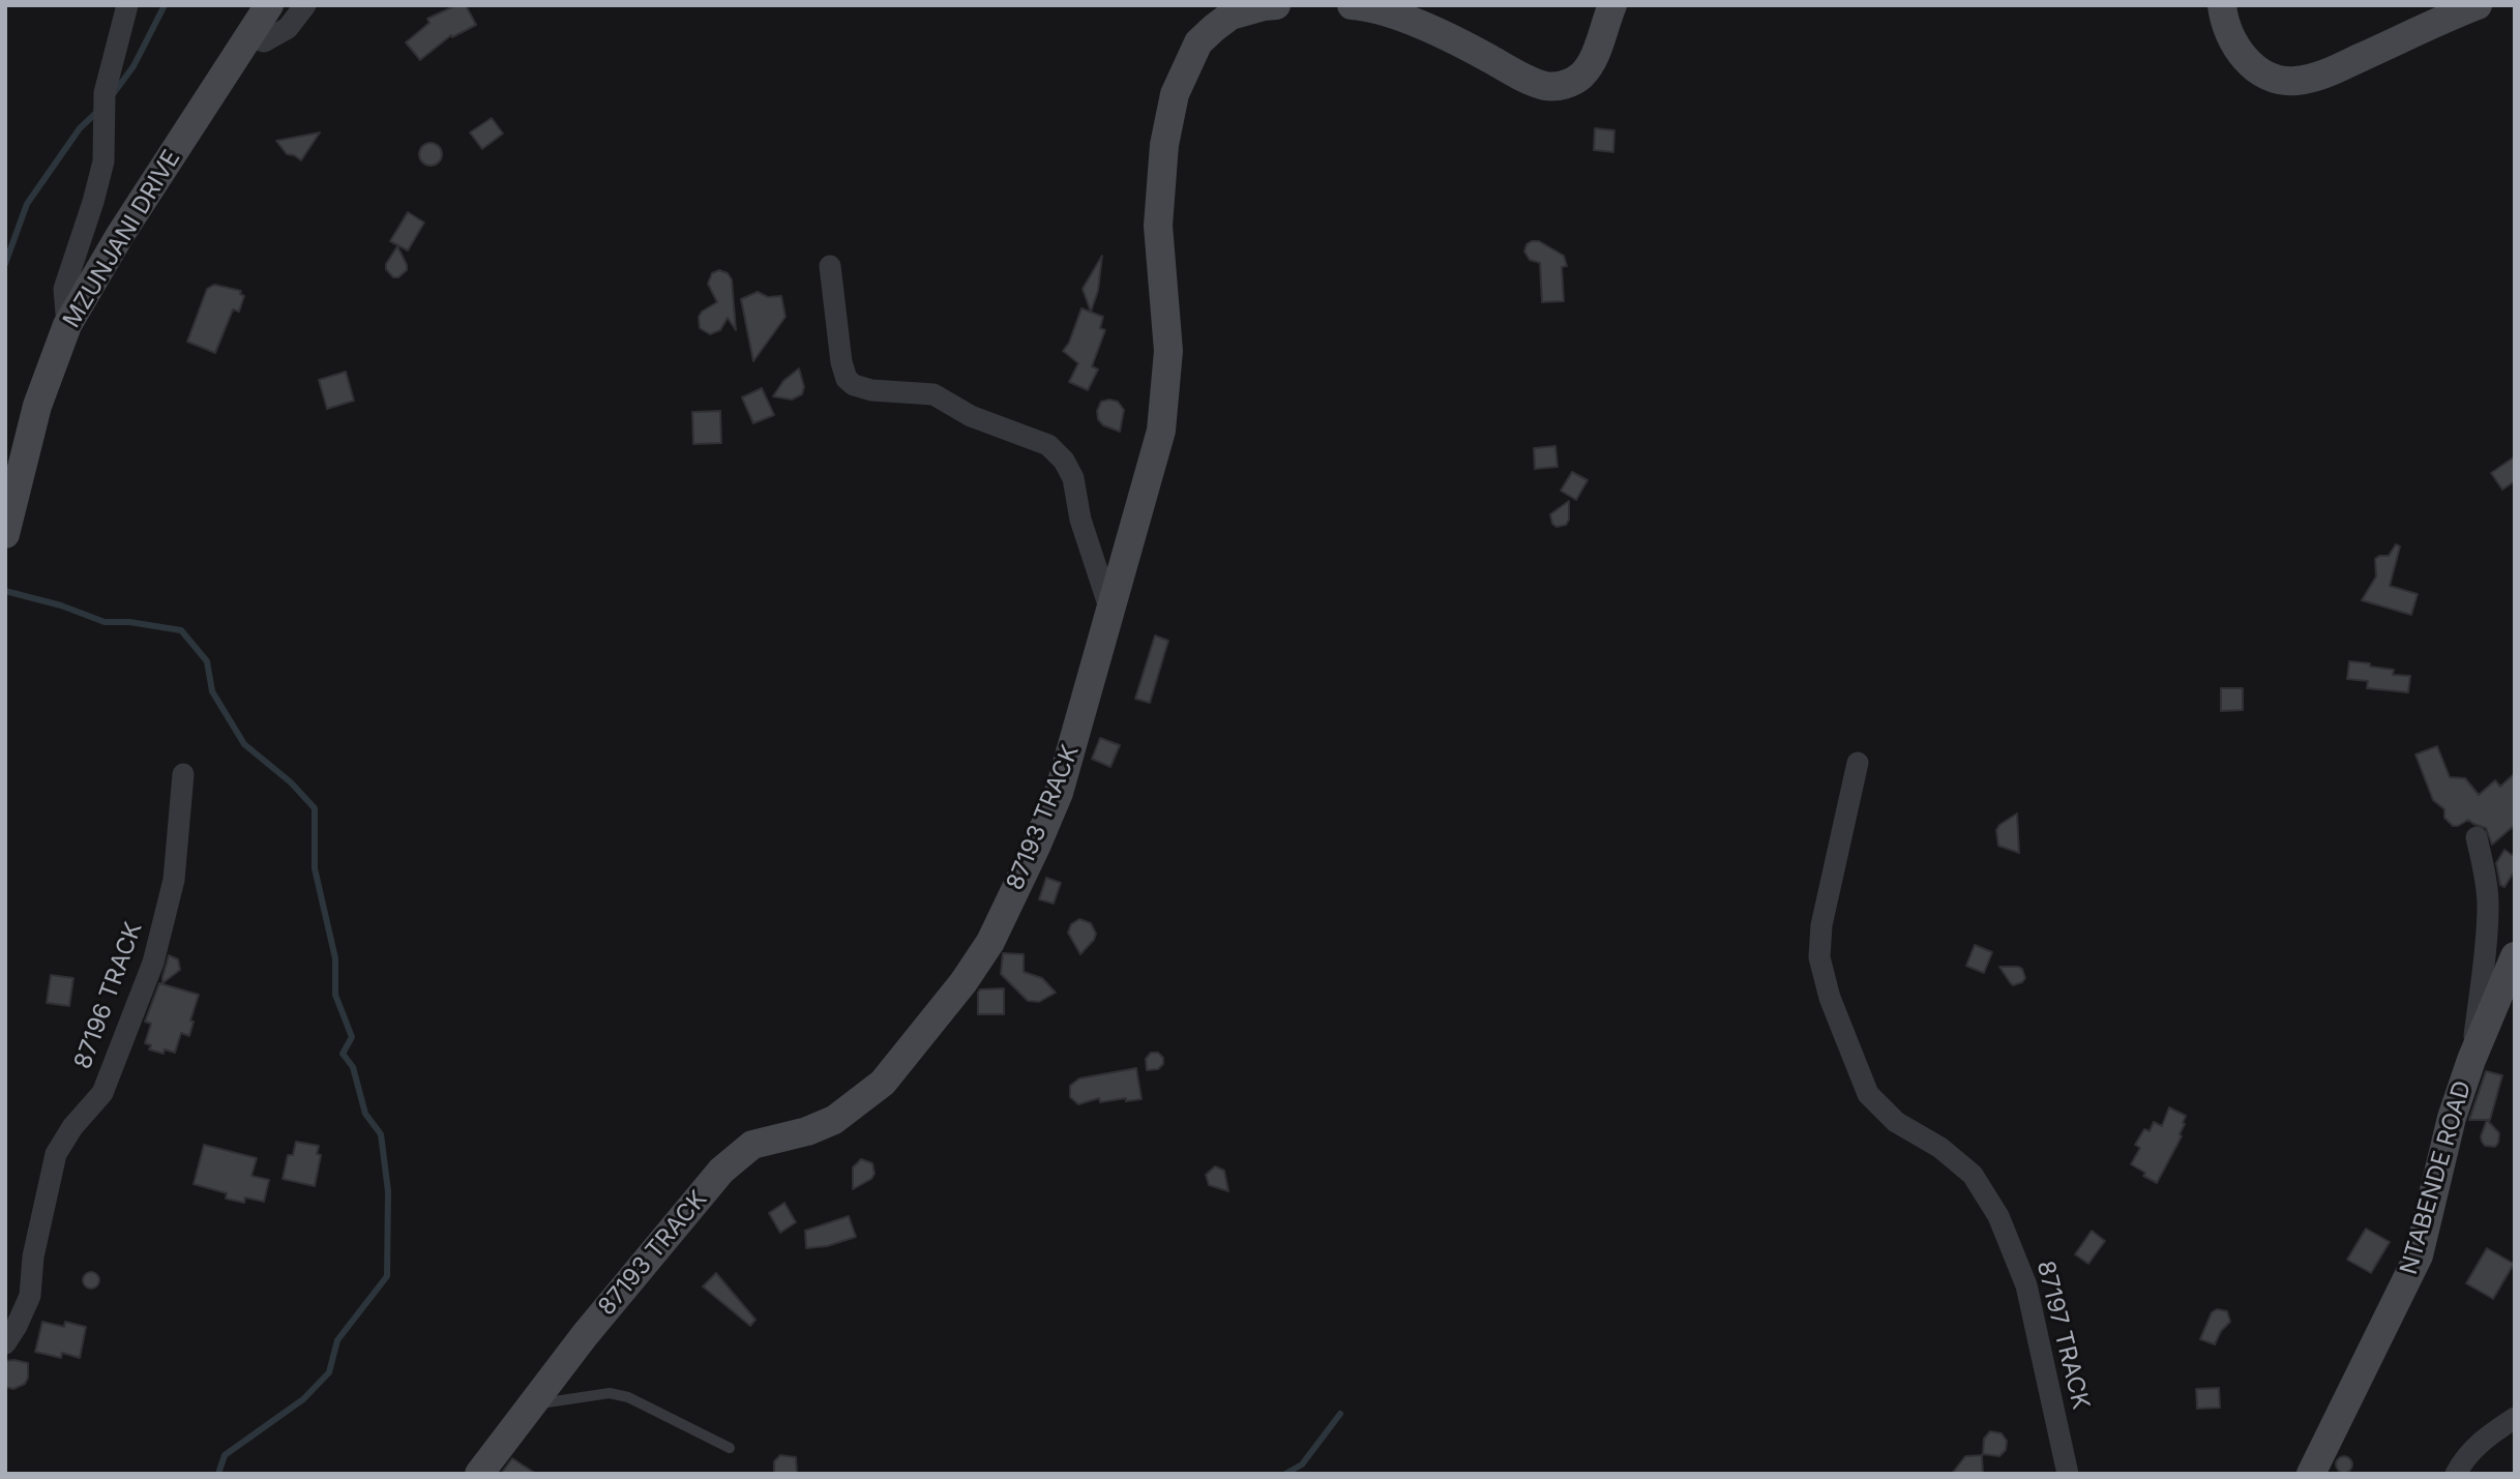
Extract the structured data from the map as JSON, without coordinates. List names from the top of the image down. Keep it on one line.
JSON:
{"streets":{"street":["MZUNJANI DRIVE","87193 TRACK","87196 TRACK","NTABENDE ROAD","87197 TRACK"]}}
